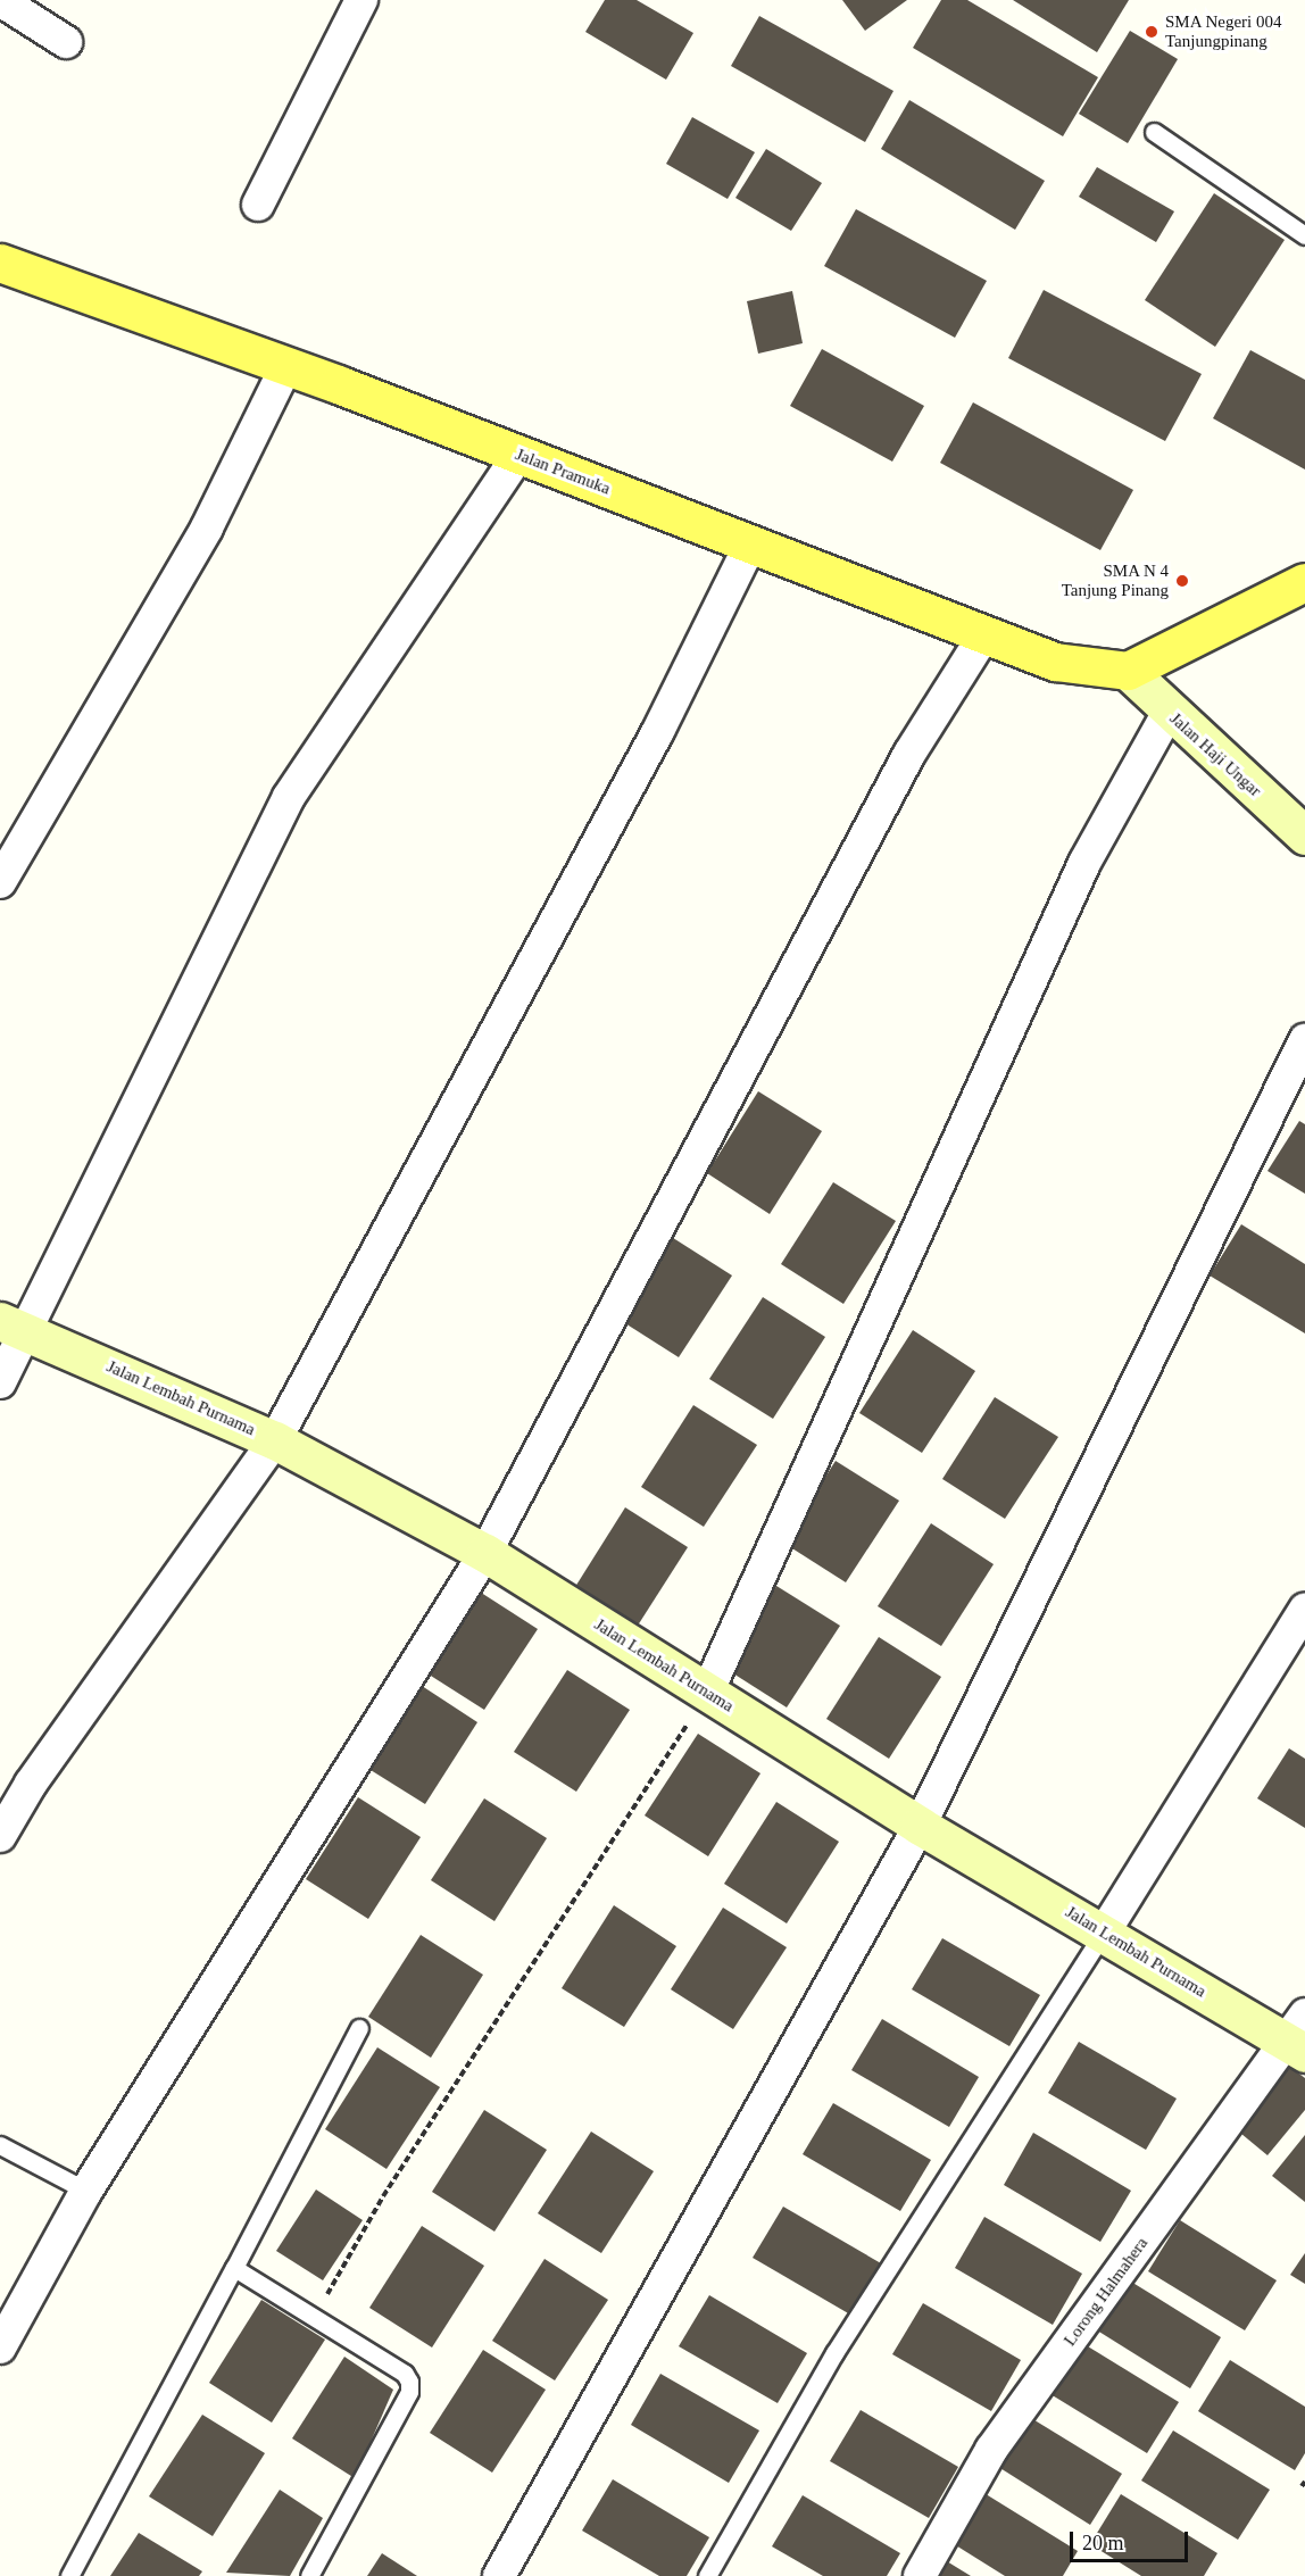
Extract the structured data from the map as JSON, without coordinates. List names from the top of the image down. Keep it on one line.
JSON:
{"streets":{"main road":["Jalan Pramuka"],"street":["Jalan Haji Ungar","Jalan Lembah Purnama","Lorong Halmahera"]},"crossings":[["Jalan Pramuka","Jalan Haji Ungar"],["Jalan Lembah Purnama","Lorong Halmahera"]],"places":["SMA Negeri 004 Tanjungpinang","SMA N 4 Tanjung Pinang"],"scale_bar":"20 m"}
